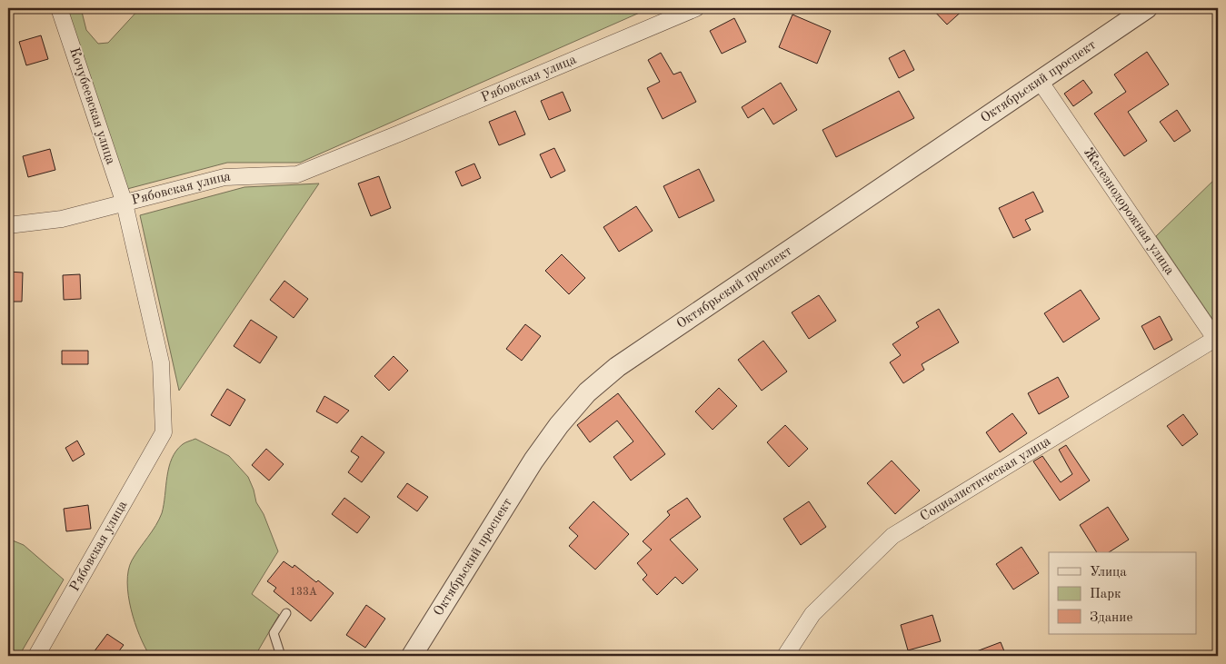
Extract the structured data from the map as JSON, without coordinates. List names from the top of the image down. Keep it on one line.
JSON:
{"streets":{"street":["Рябовская улица","Октябрьский проспект","Кочубеевская улица","Железнодорожная улица","Социалистическая улица"]},"crossings":[["Рябовская улица","Кочубеевская улица"],["Октябрьский проспект","Железнодорожная улица"],["Железнодорожная улица","Социалистическая улица"]],"house_numbers":["133А"],"legend":["Улица","Парк","Здание"]}
